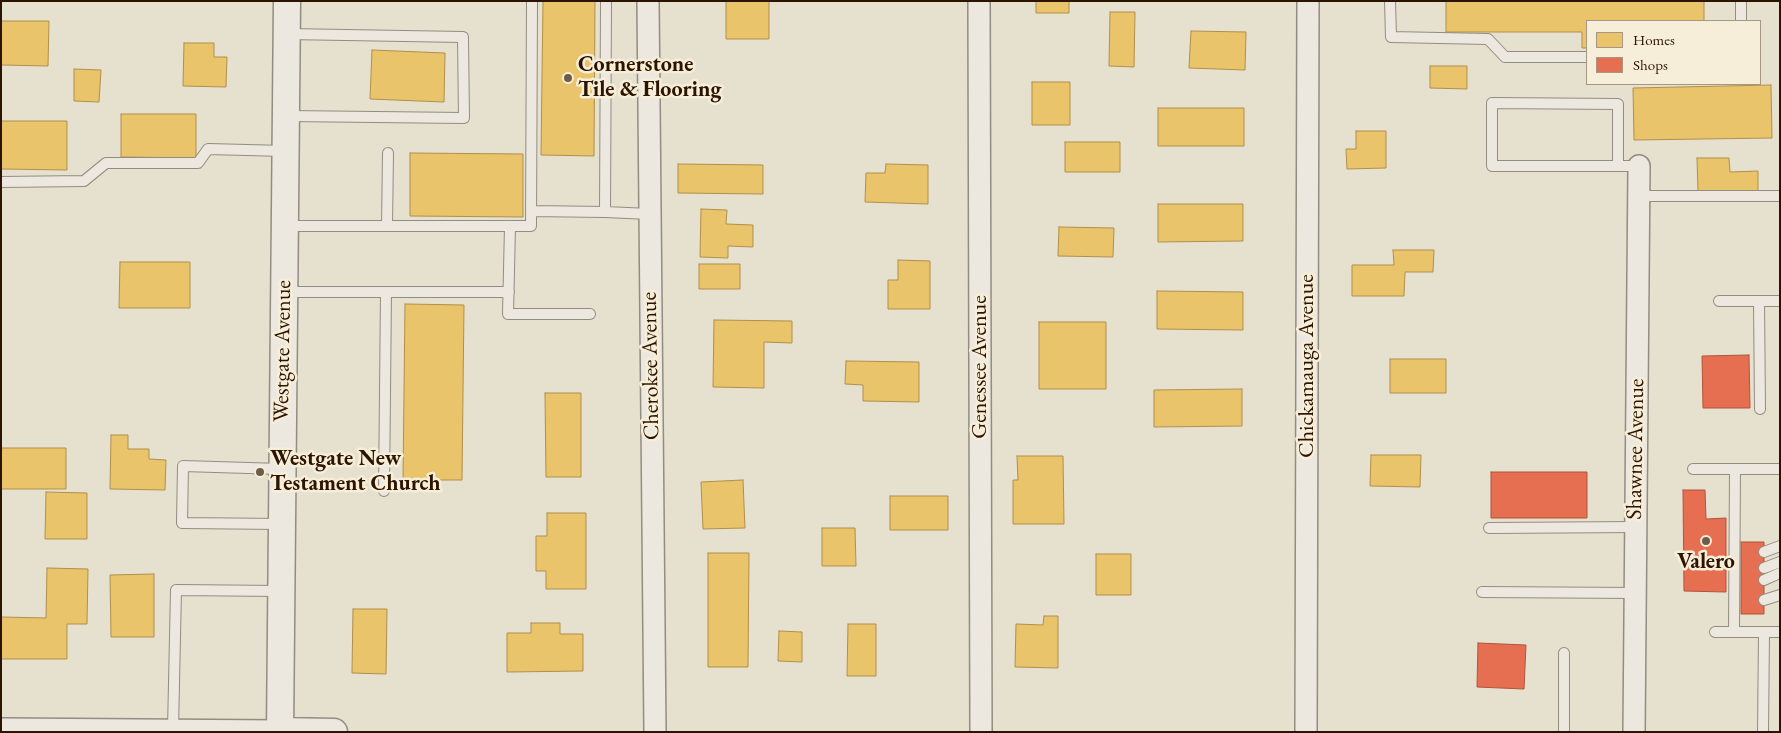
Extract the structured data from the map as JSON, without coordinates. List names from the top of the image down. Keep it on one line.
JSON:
{"streets":{"street":["Westgate Avenue","Cherokee Avenue","Chickamauga Avenue","Genessee Avenue","Shawnee Avenue"]},"places":["Cornerstone Tile & Flooring","Westgate New Testament Church","Valero"],"legend":["Homes","Shops"]}
